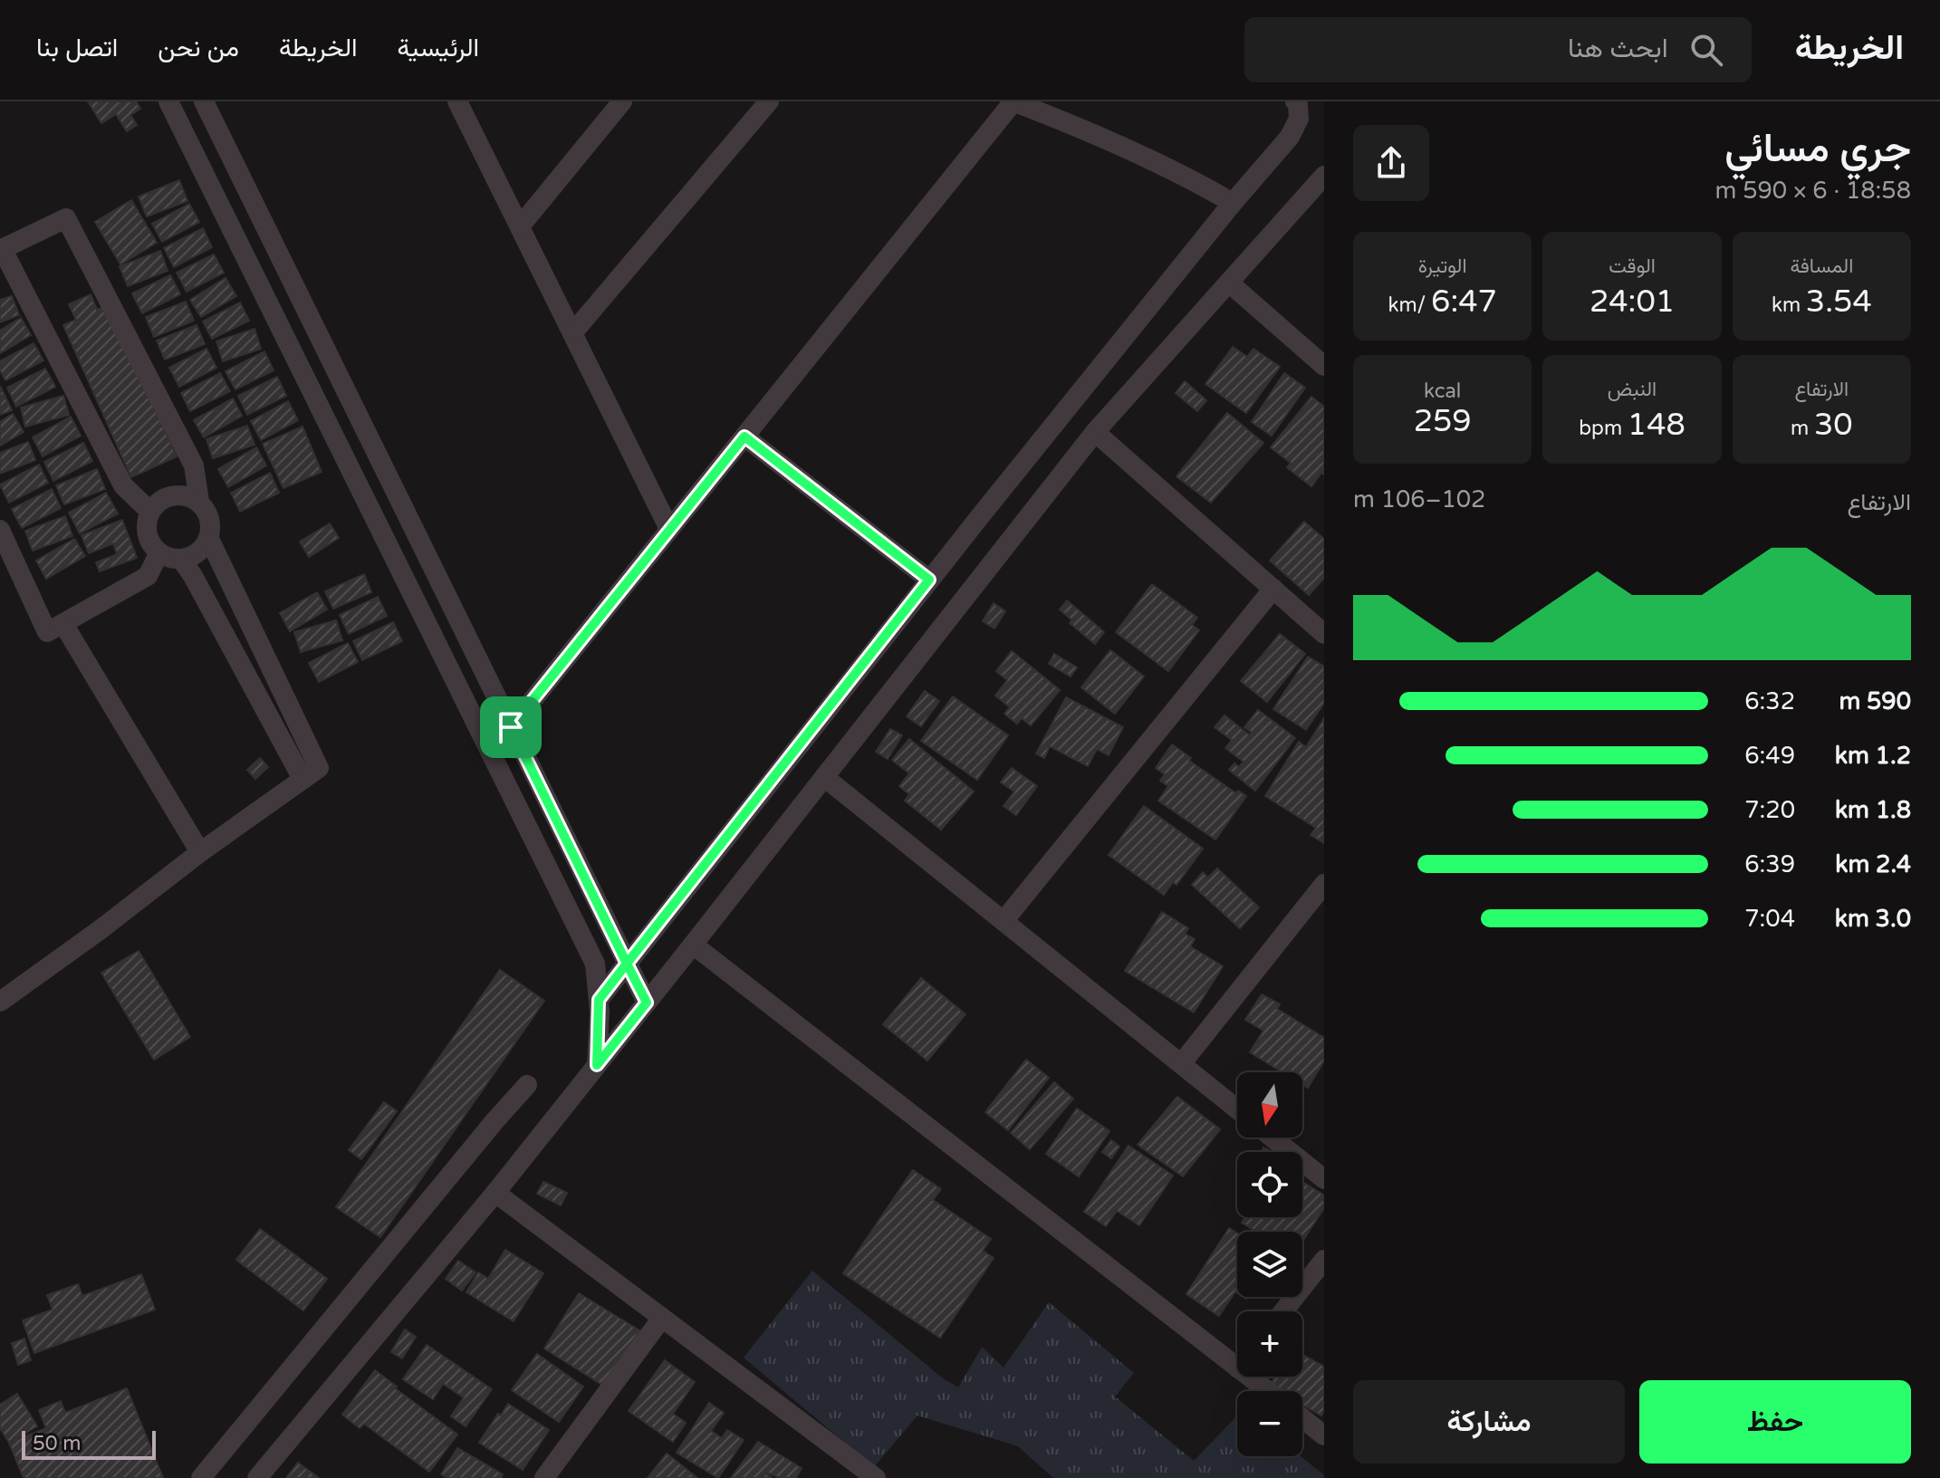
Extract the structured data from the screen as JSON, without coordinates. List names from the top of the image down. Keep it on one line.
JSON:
{"scale_bar":"50 m","north":"bottom","page":{"header":"الخريطة","search":"ابحث هنا","nav":["الرئيسية","الخريطة","من نحن","اتصل بنا"],"heading":["جري مسائي","18:58 · 6 × 590 m"],"stats":[["المسافة","3.54 km"],["الوقت","24:01"],["الوتيرة","6:47 /km"],["الارتفاع","30 m"],["النبض","148 bpm"],["kcal","259"]],"chart":["الارتفاع","102–106 m"],"list":[{"name":"590 m","note":"6:32"},{"name":"1.2 km","note":"6:49"},{"name":"1.8 km","note":"7:20"},{"name":"2.4 km","note":"6:39"},{"name":"3.0 km","note":"7:04"}],"map_buttons":["+","−"],"buttons":["حفظ","مشاركة"],"scale":"50 m"}}
